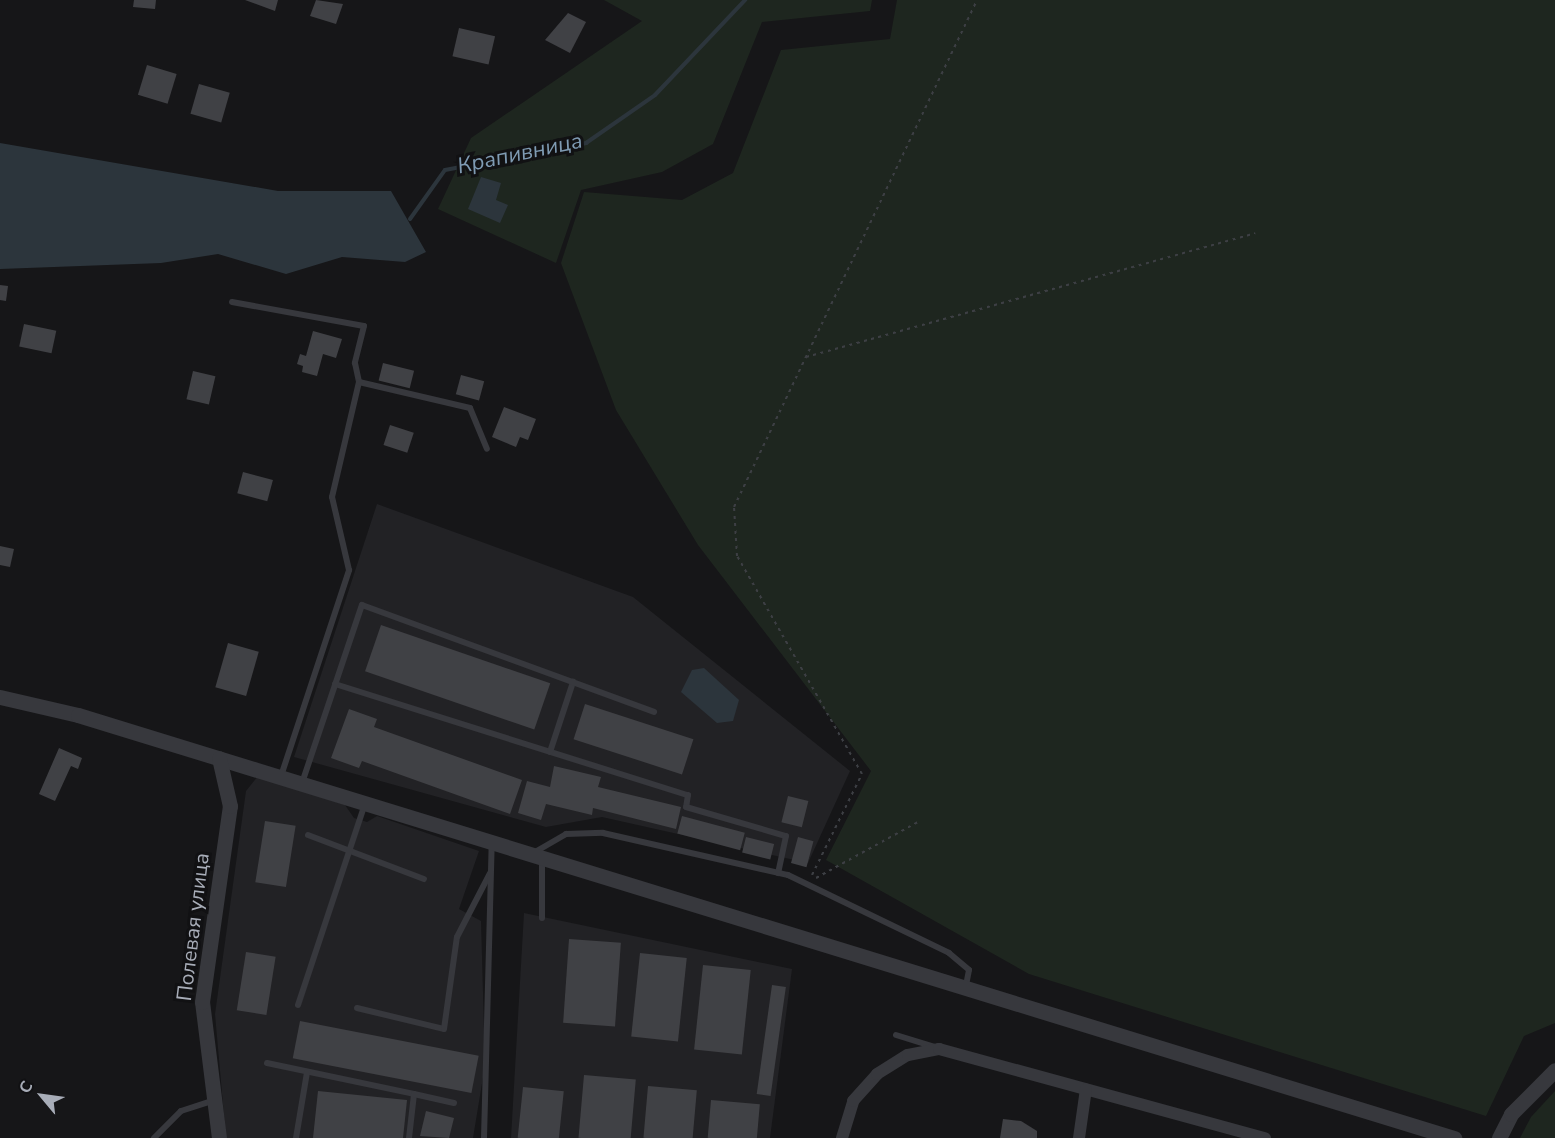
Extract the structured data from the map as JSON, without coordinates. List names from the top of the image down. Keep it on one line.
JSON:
{"streets":{"street":["Полевая улица"]},"water":["Крапивница"],"north":"top left"}
